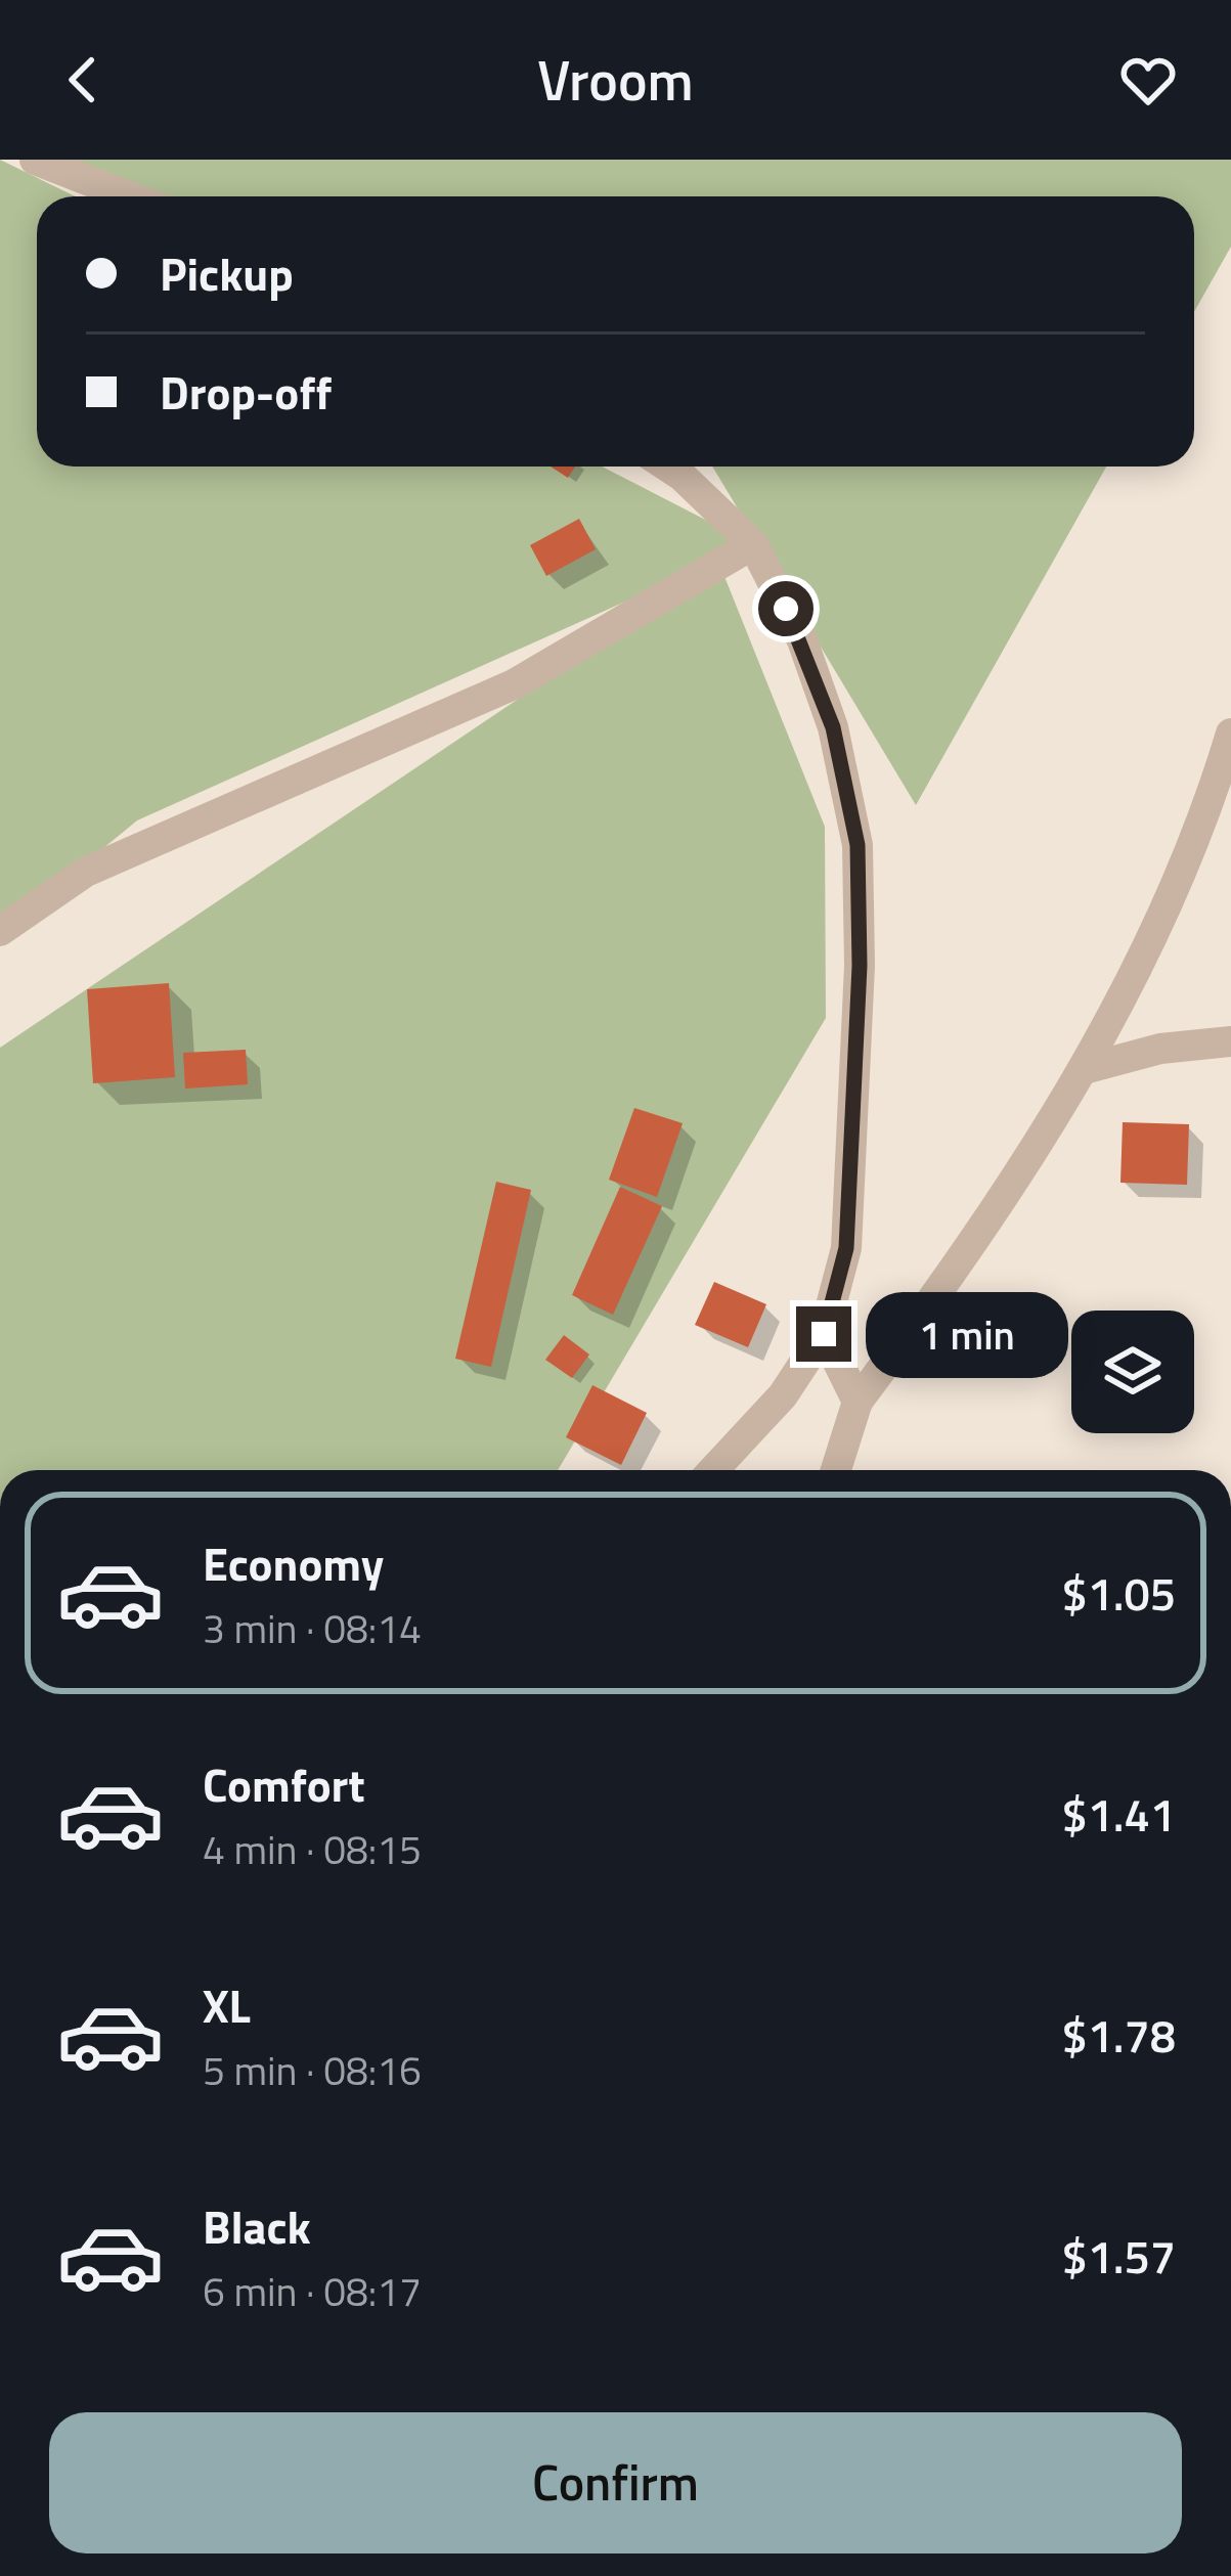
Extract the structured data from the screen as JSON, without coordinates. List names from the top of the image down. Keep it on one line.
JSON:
{"page":{"header":"Vroom","banner":["Pickup","Drop-off"],"bubble":"1 min","list":[{"name":"Economy","note":"3 min · 08:14","value":"$1.05"},{"name":"Comfort","note":"4 min · 08:15","value":"$1.41"},{"name":"XL","note":"5 min · 08:16","value":"$1.78"},{"name":"Black","note":"6 min · 08:17","value":"$1.57"}],"buttons":"Confirm"}}
